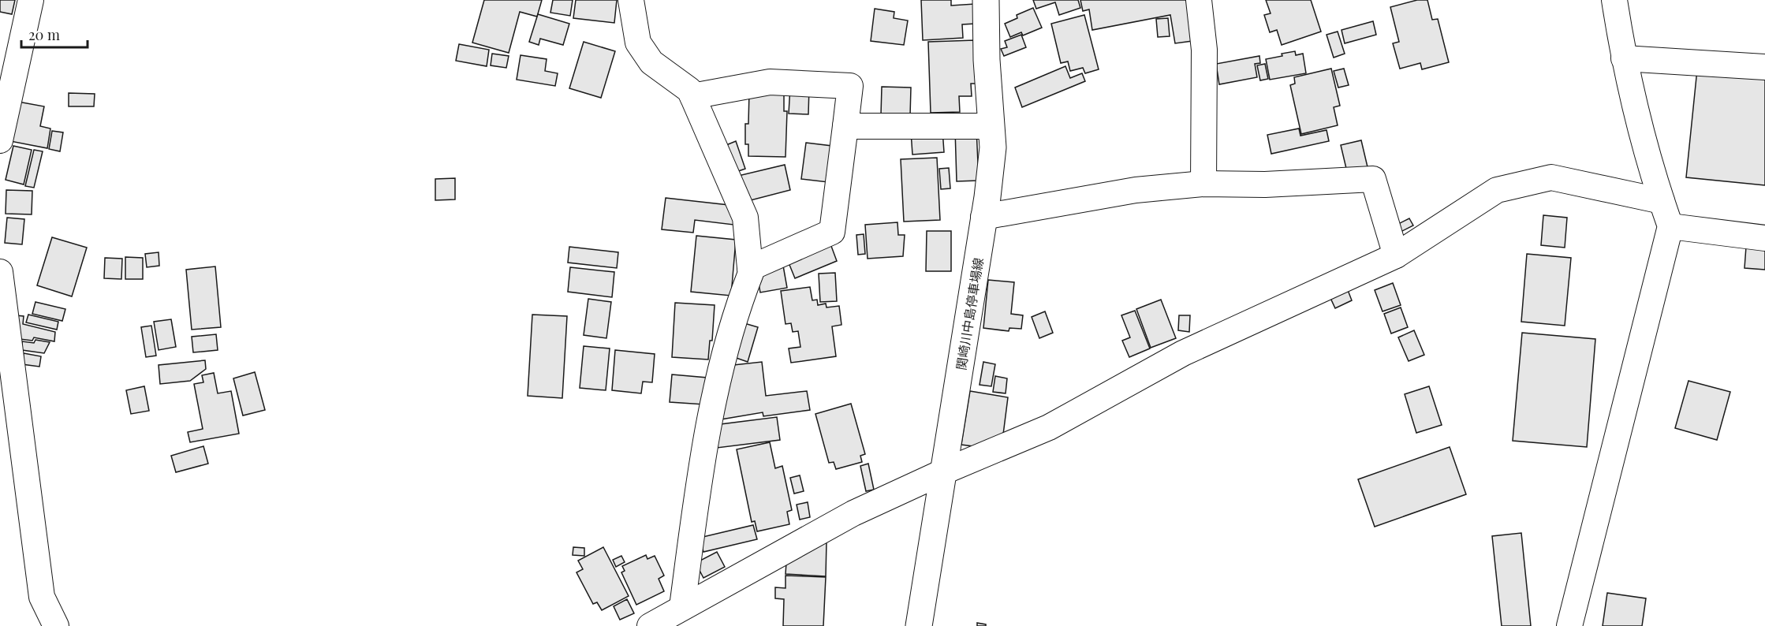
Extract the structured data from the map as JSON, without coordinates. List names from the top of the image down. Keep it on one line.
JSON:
{"streets":{"main road":["関崎川中島停車場線"]},"scale_bar":"20 m"}
